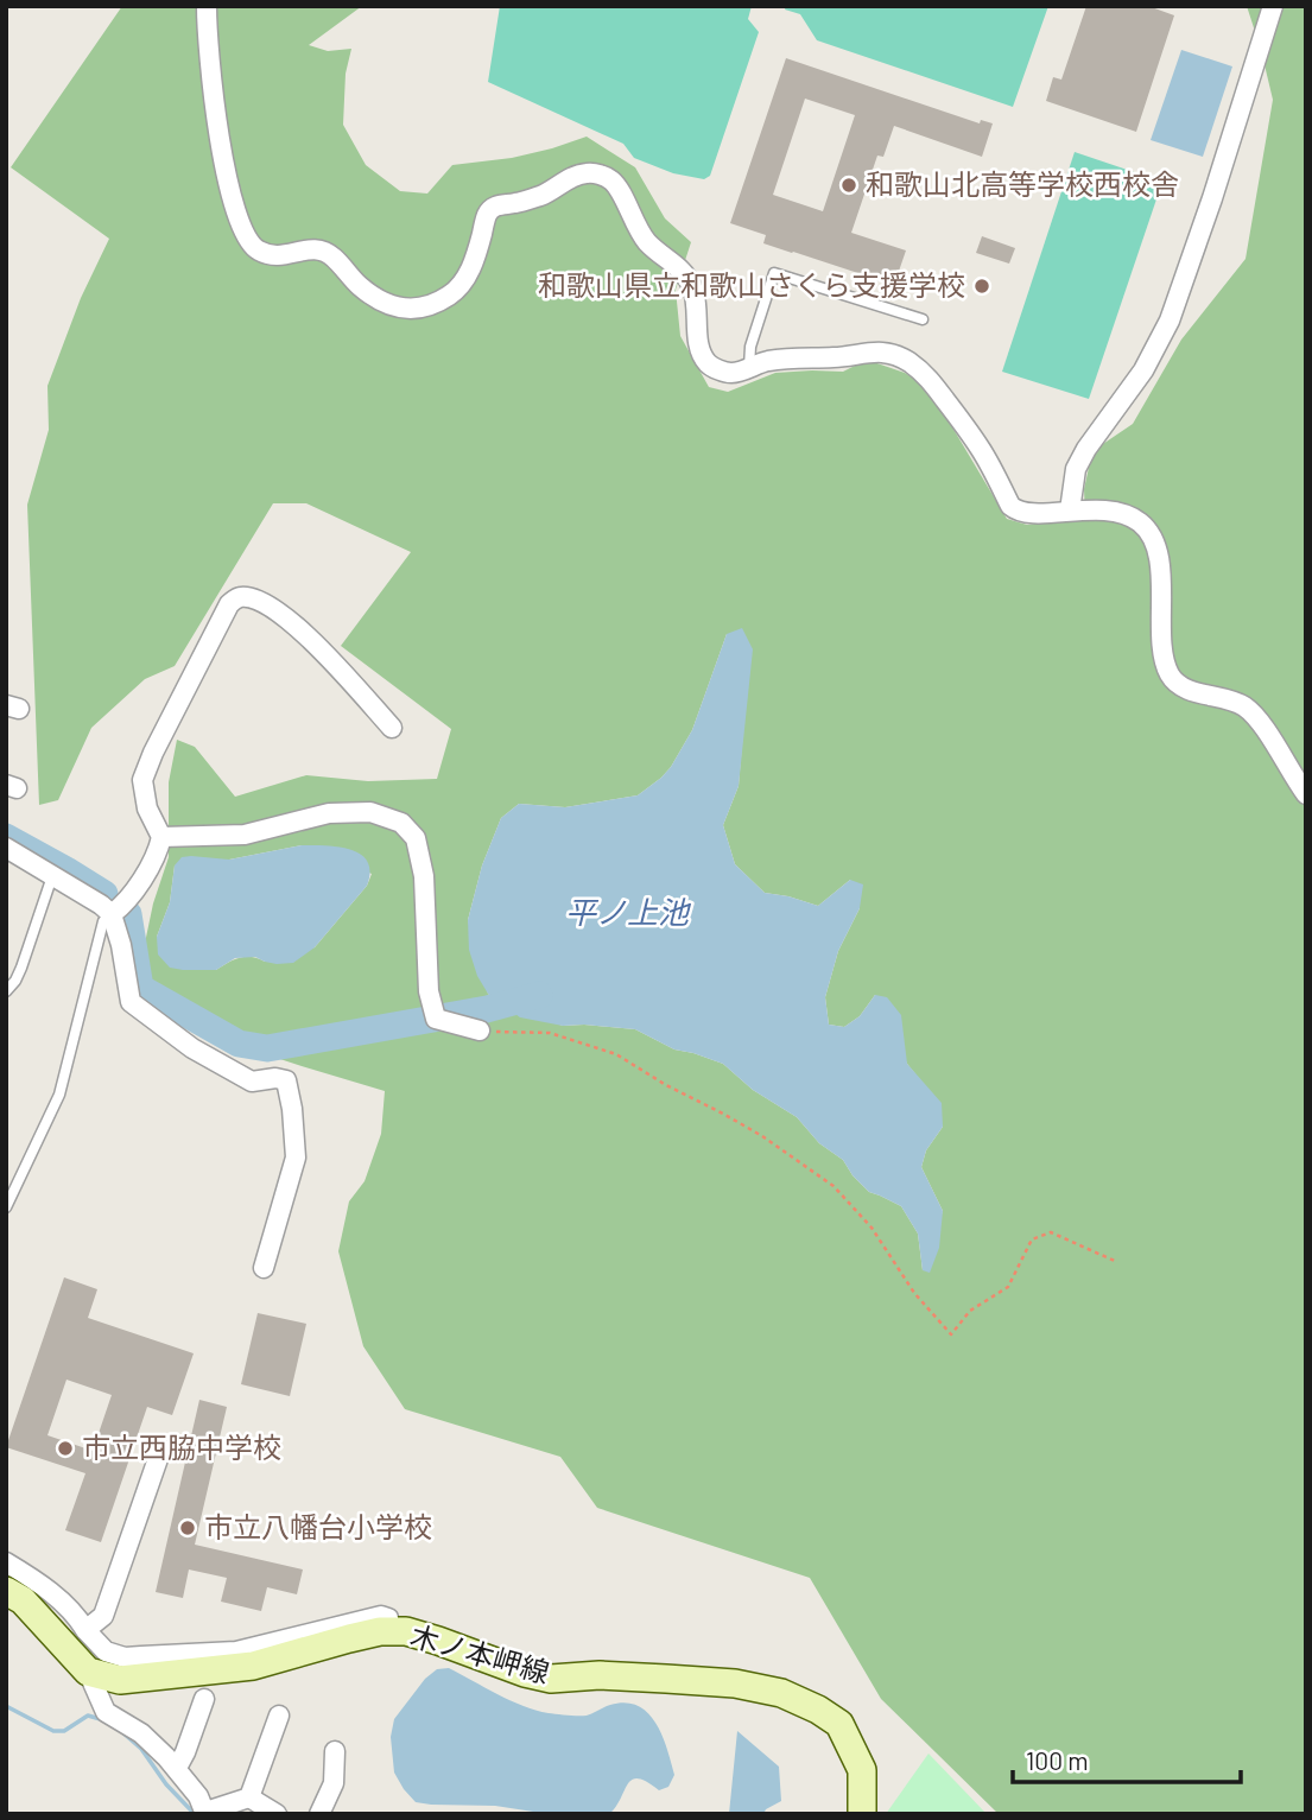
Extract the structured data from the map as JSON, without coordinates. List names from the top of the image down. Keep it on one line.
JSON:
{"streets":{"main road":["木ノ本岬線"]},"water":["平ノ上池"],"places":["和歌山北高等学校西校舎","和歌山県立和歌山さくら支援学校","市立西脇中学校","市立八幡台小学校"],"scale_bar":"100 m"}
